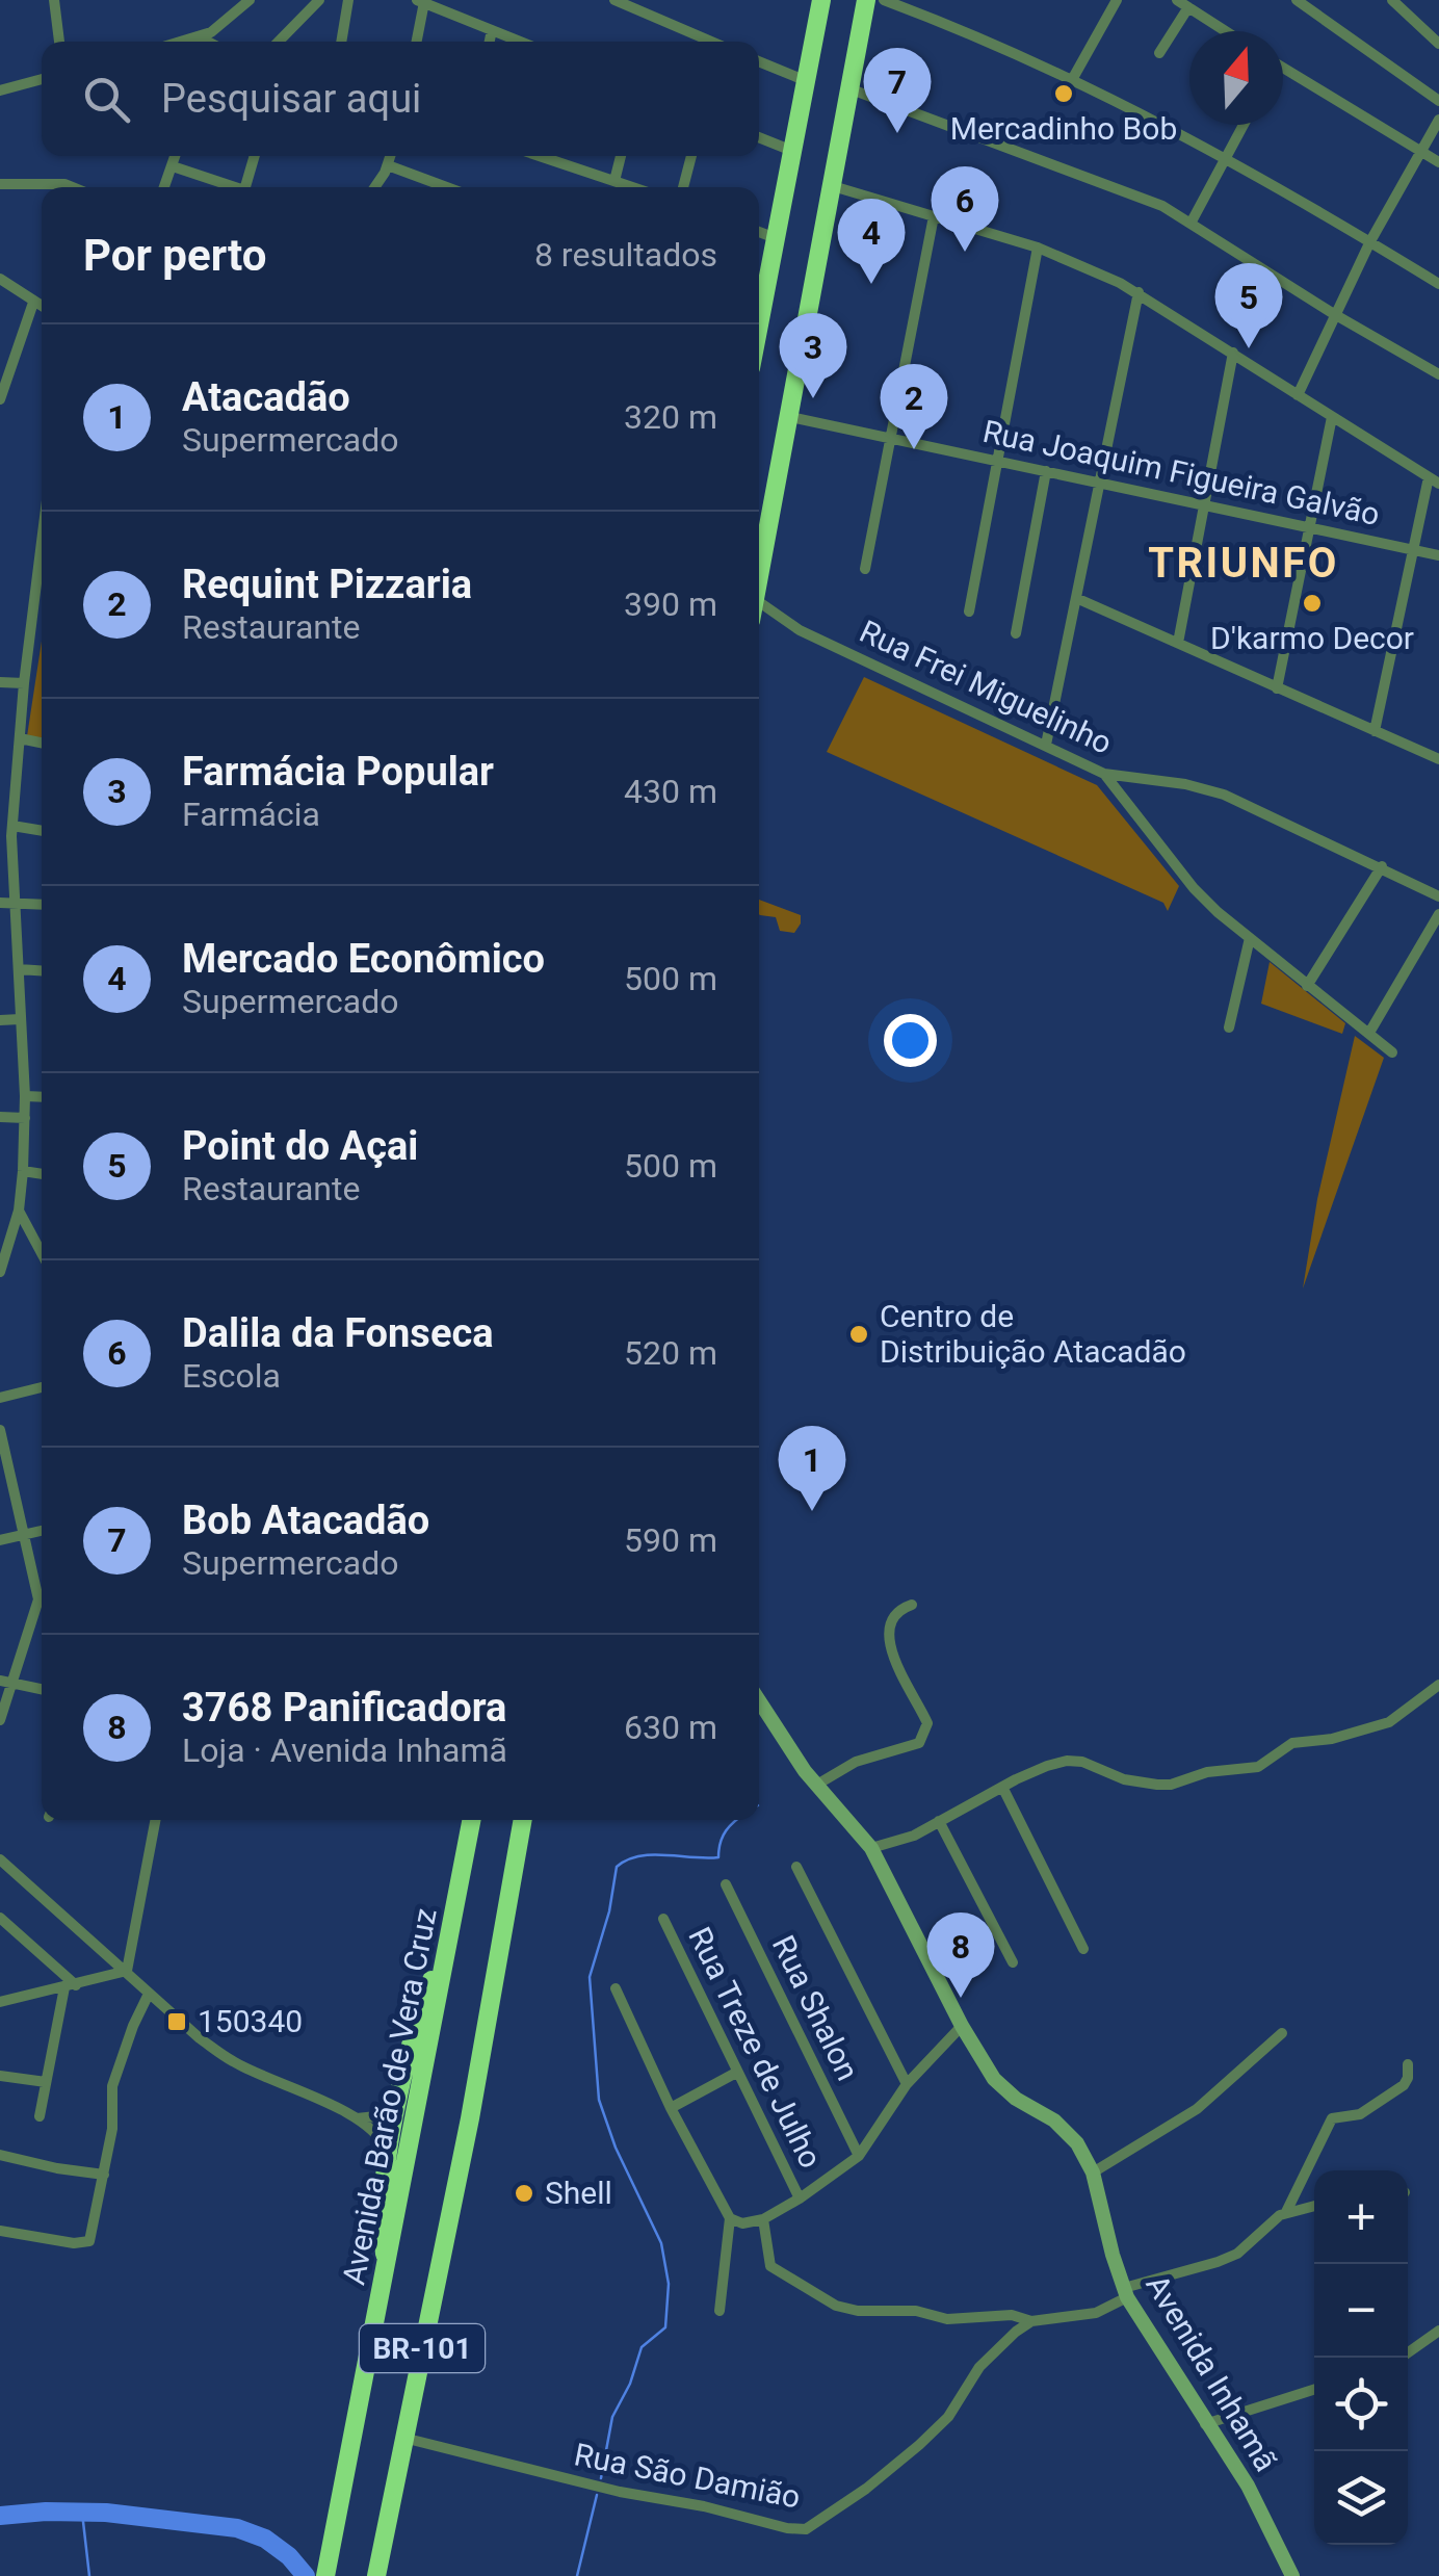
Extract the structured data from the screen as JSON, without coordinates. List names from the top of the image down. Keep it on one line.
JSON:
{"streets":{"highway":["Avenida Barão de Vera Cruz","BR-101"],"street":["Rua Joaquim Figueira Galvão","Rua Frei Miguelinho","Rua Shalon","Rua Treze de Julho","Avenida Inhamã","Rua São Damião"]},"crossings":[["BR-101","Rua São Damião"]],"districts":["TRIUNFO"],"places":{"other":["Mercadinho Bob","D'karmo Decor","Centro de Distribuição Atacadão","Shell"],"transit":["150340"]},"north":"top","page":{"search":"Pesquisar aqui","pins":["7","6","4","5","3","2","1","8"],"heading":["Por perto","8 resultados"],"list":[{"mark":"1","name":"Atacadão","note":"Supermercado","value":"320 m"},{"mark":"2","name":"Requint Pizzaria","note":"Restaurante","value":"390 m"},{"mark":"3","name":"Farmácia Popular","note":"Farmácia","value":"430 m"},{"mark":"4","name":"Mercado Econômico","note":"Supermercado","value":"500 m"},{"mark":"5","name":"Point do Açai","note":"Restaurante","value":"500 m"},{"mark":"6","name":"Dalila da Fonseca","note":"Escola","value":"520 m"},{"mark":"7","name":"Bob Atacadão","note":"Supermercado","value":"590 m"},{"mark":"8","name":"3768 Panificadora","note":"Loja · Avenida Inhamã","value":"630 m"}],"map_buttons":["+","−"]}}
